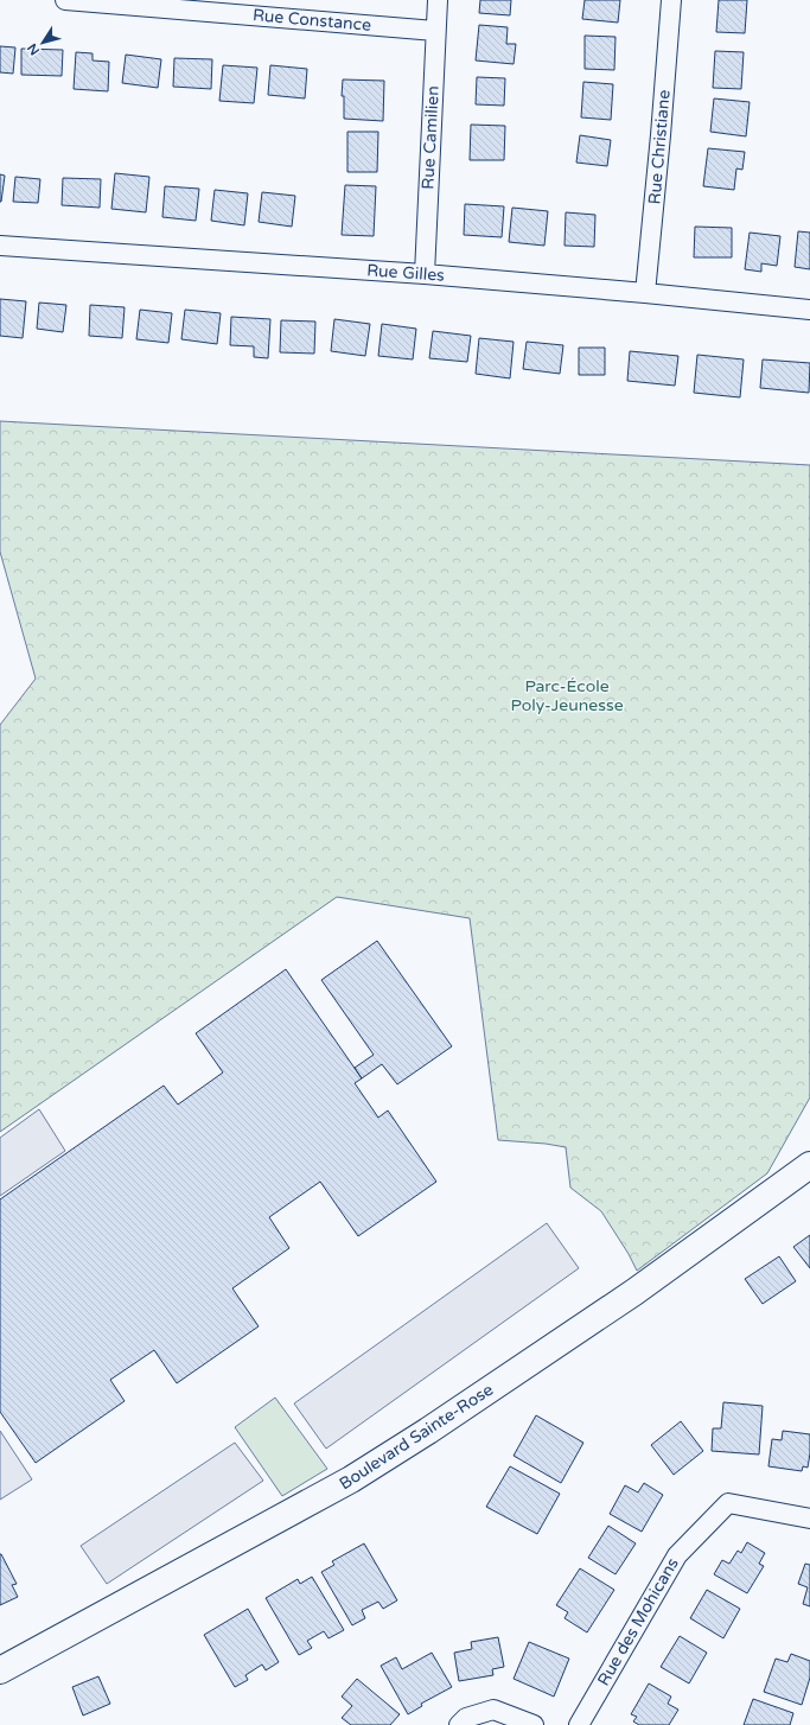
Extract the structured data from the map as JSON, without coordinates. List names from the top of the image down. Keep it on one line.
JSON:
{"streets":{"street":["Rue Constance","Rue Camilien","Rue Christiane","Rue Gilles","Boulevard Sainte-Rose","Rue des Mohicans"]},"crossings":[["Rue Constance","Rue Camilien"],["Rue Camilien","Rue Gilles"],["Rue Christiane","Rue Gilles"]],"parks":["Parc-École Poly-Jeunesse"],"north":"bottom left"}
